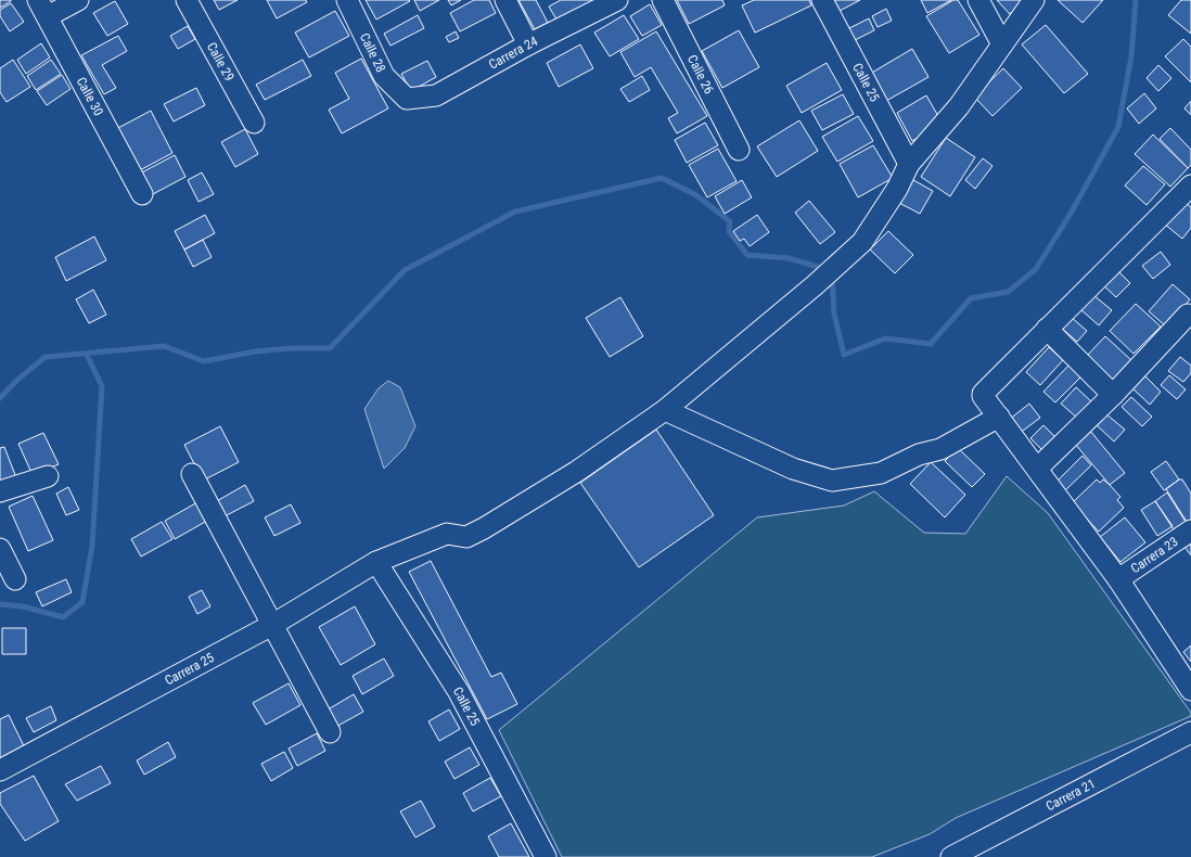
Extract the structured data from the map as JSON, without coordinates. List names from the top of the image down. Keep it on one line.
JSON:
{"streets":{"street":["Calle 28","Carrera 24","Calle 29","Calle 26","Calle 25","Calle 30","Carrera 23","Carrera 25","Carrera 21"]},"crossings":[["Calle 28","Carrera 24"],["Calle 25","Carrera 25"]]}
